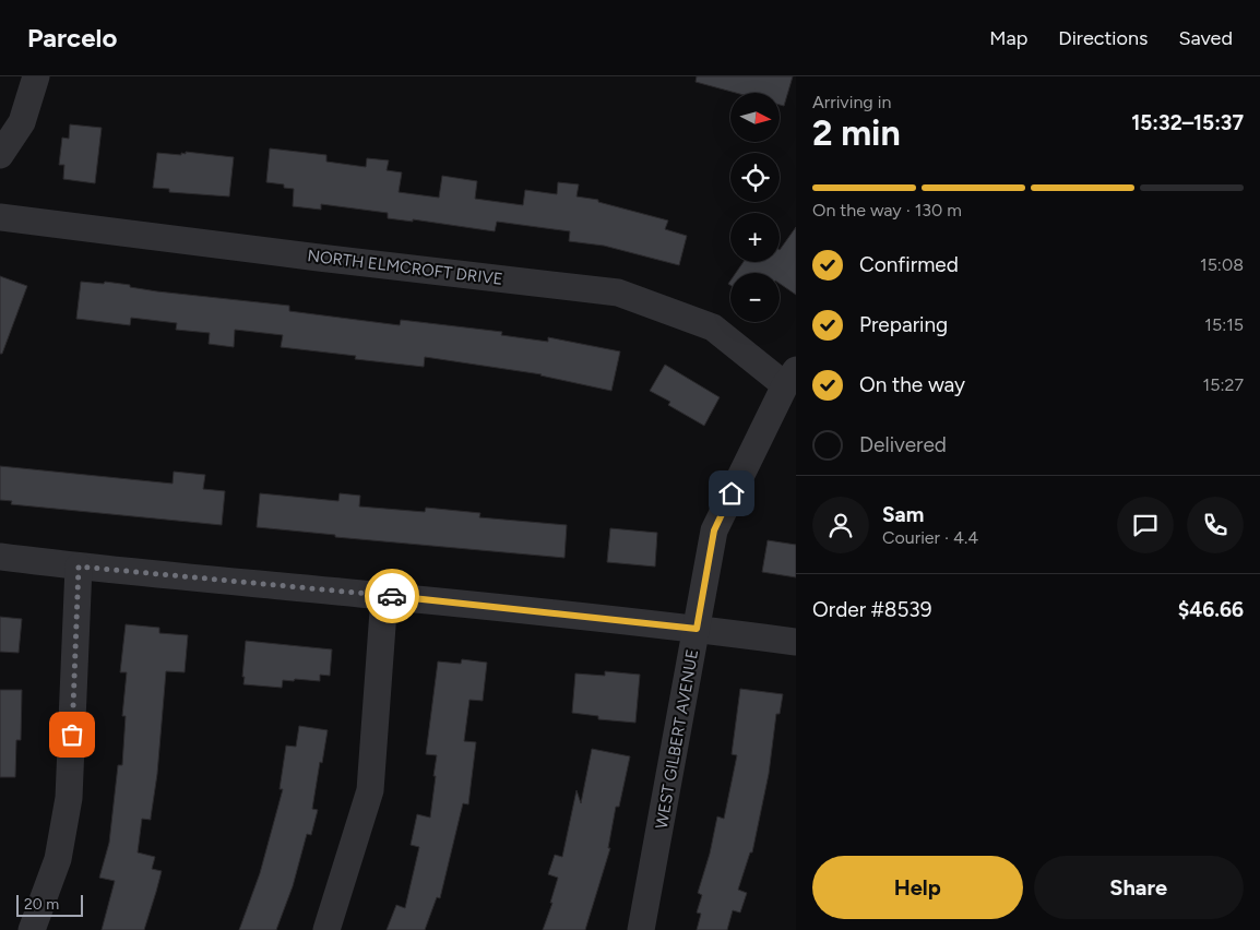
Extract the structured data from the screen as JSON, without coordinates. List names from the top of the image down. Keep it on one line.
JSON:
{"streets":{"street":["NORTH ELMCROFT DRIVE","WEST GILBERT AVENUE"]},"crossings":[["NORTH ELMCROFT DRIVE","WEST GILBERT AVENUE"]],"scale_bar":"20 m","north":"right","page":{"header":"Parcelo","nav":["Map","Directions","Saved"],"heading":["2 min","Arriving in","15:32–15:37"],"panel":["Sam","Courier · 4.4","Order #8539","$46.66"],"map_buttons":["+","−"],"bar":"On the way · 130 m","list":[["Confirmed","15:08"],["Preparing","15:15"],["On the way","15:27"],"Delivered"],"buttons":["Help","Share"],"scale":"20 m"}}
